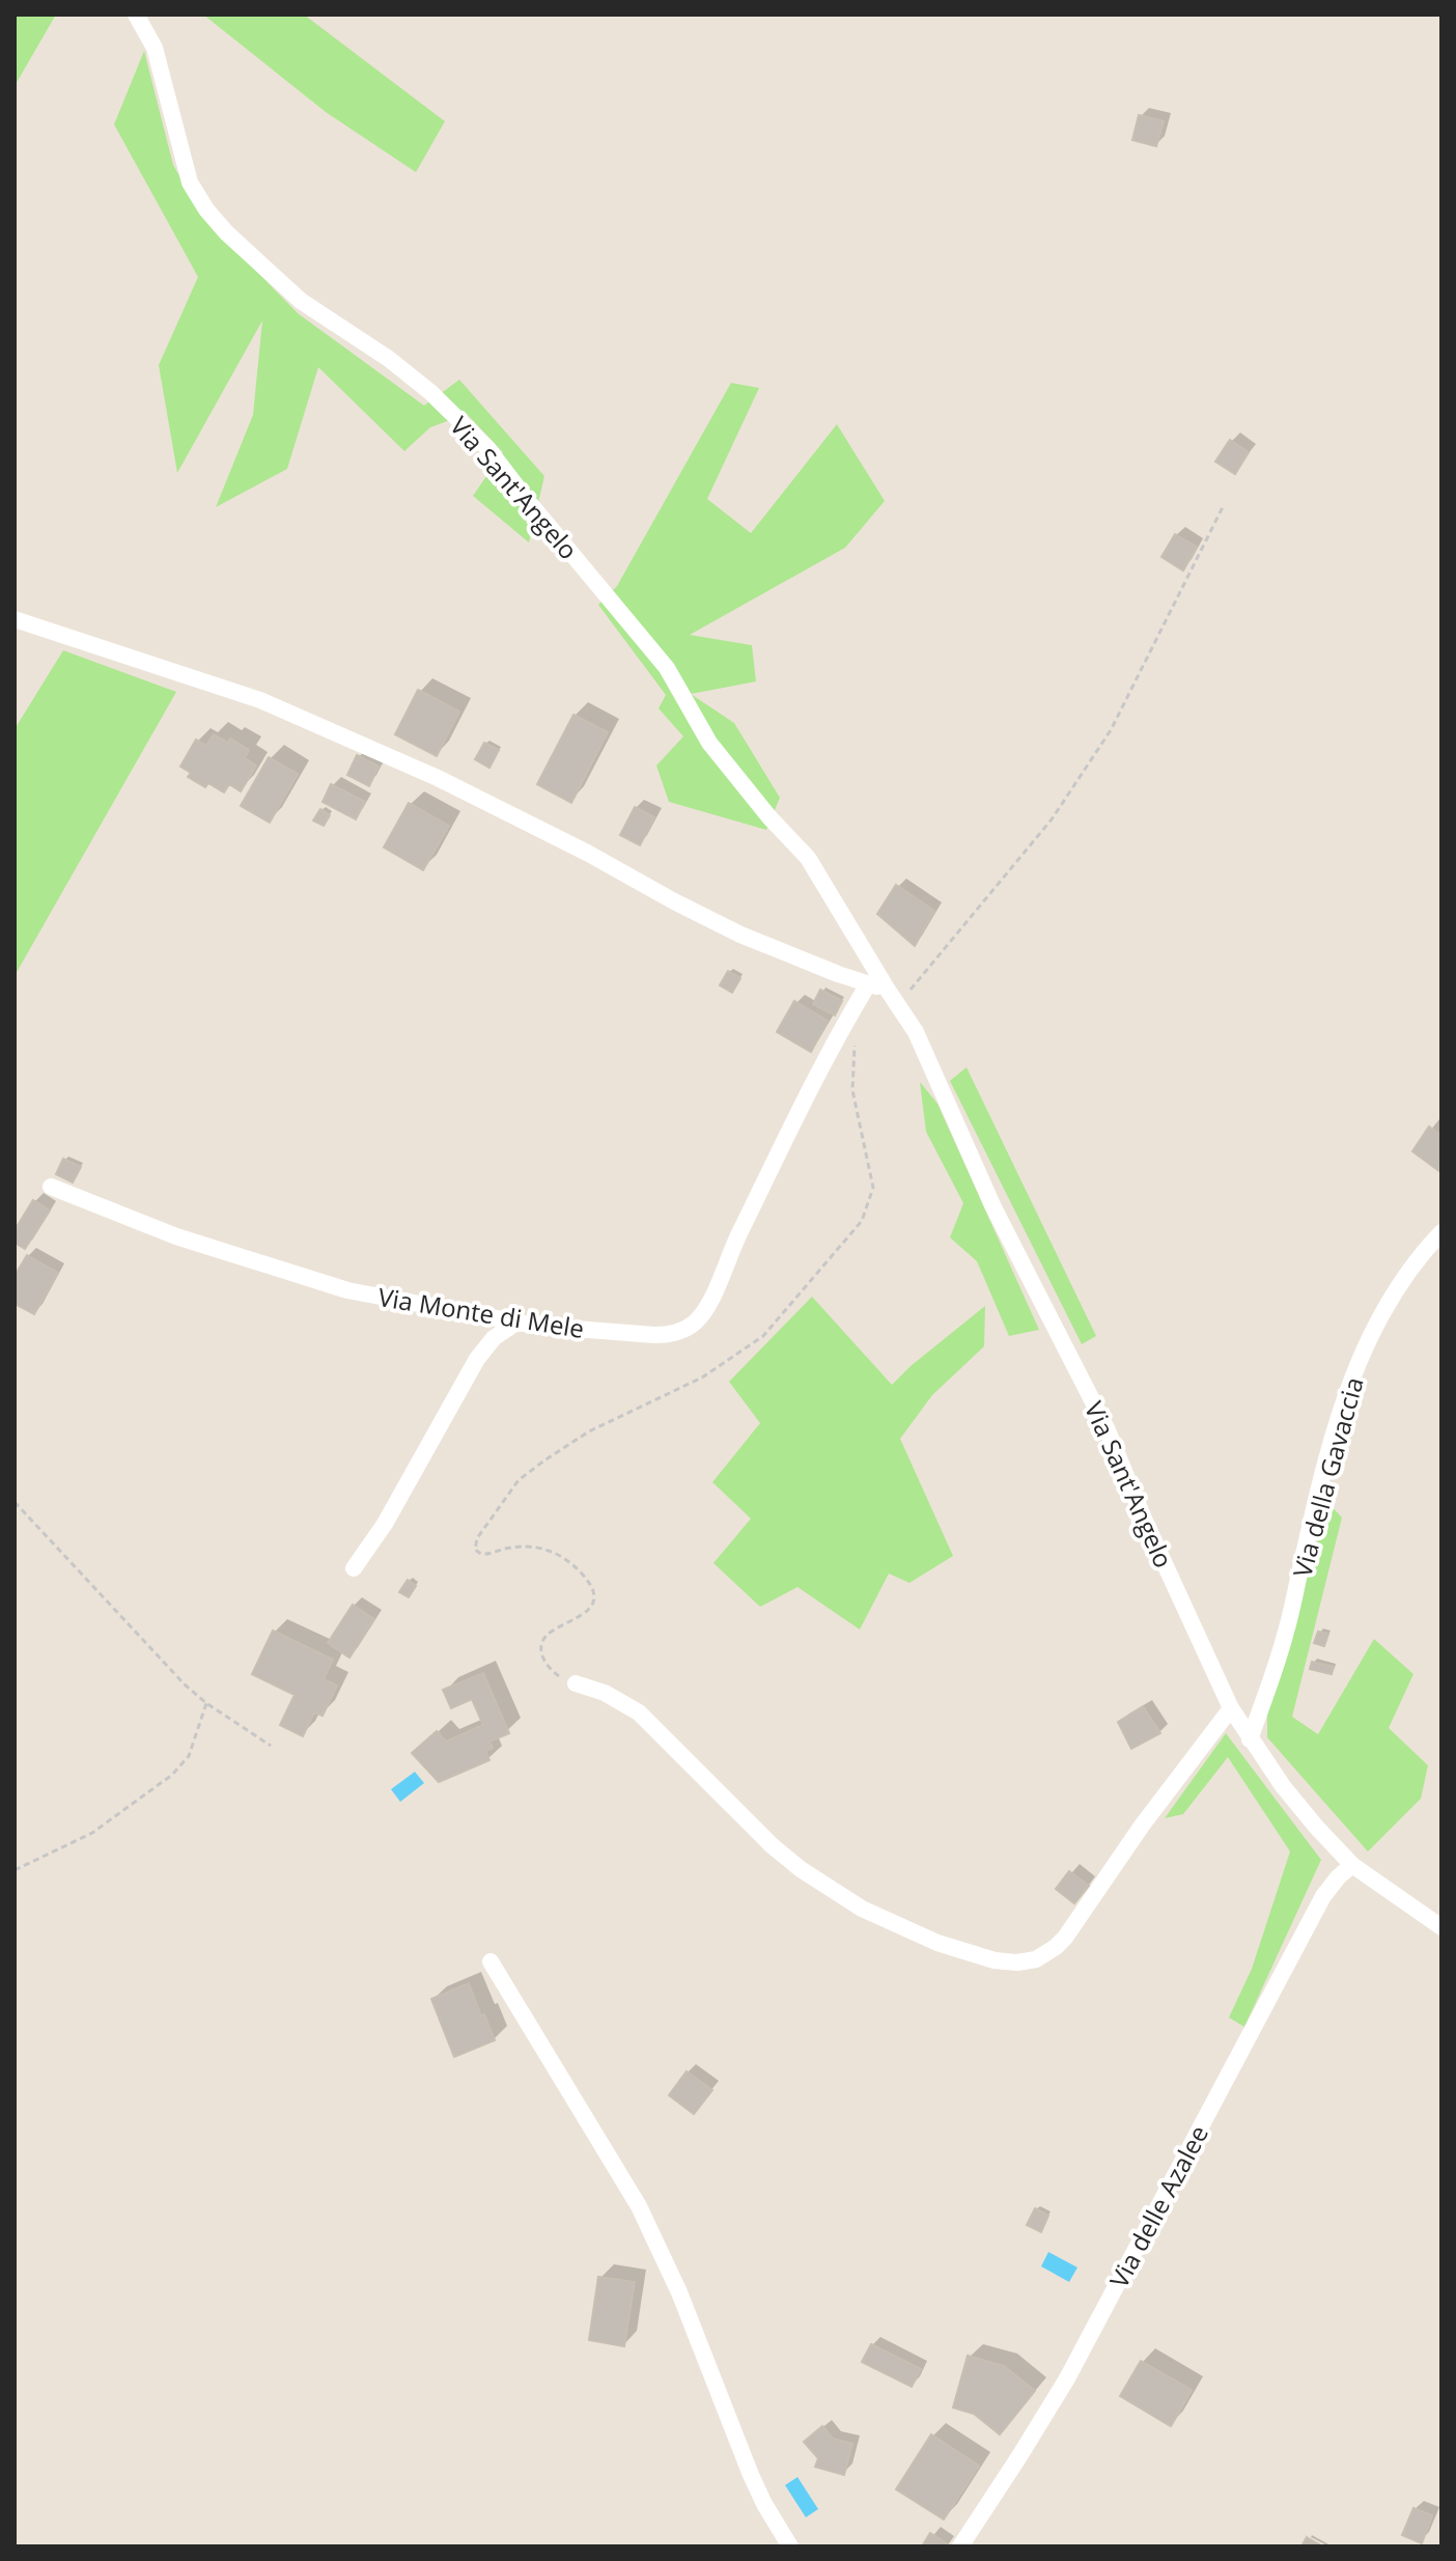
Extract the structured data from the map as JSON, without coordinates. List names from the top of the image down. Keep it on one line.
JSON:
{"streets":{"street":["Via Sant'Angelo","Via Monte di Mele","Via della Gavaccia","Via delle Azalee"]},"crossings":[["Via Sant'Angelo","Via della Gavaccia"],["Via Sant'Angelo","Via delle Azalee"]]}
